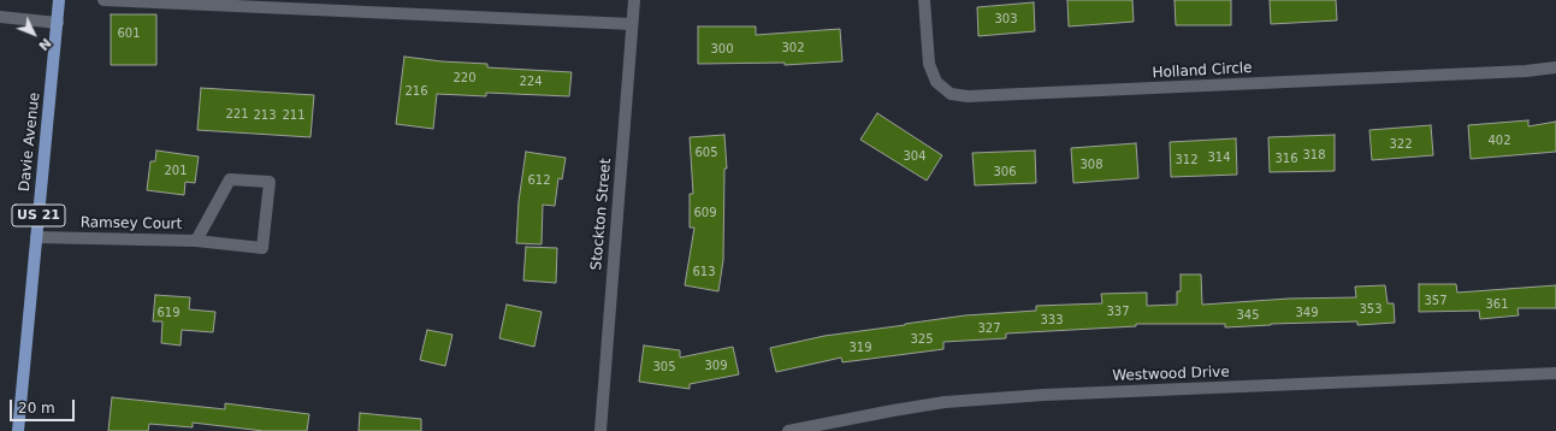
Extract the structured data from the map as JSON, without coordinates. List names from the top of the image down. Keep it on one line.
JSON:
{"streets":{"main road":["Davie Avenue","US 21"],"street":["Holland Circle","Stockton Street","Ramsey Court","Westwood Drive"]},"crossings":[["Davie Avenue","Ramsey Court"]],"house_numbers":["303","601","302","300","220","224","216","221","213","211","402","322","605","318","304","314","316","312","308","201","306","612","609","613","357","361","353","337","619","349","345","333","327","325","319","309","305"],"scale_bar":"20 m","north":"bottom right"}
